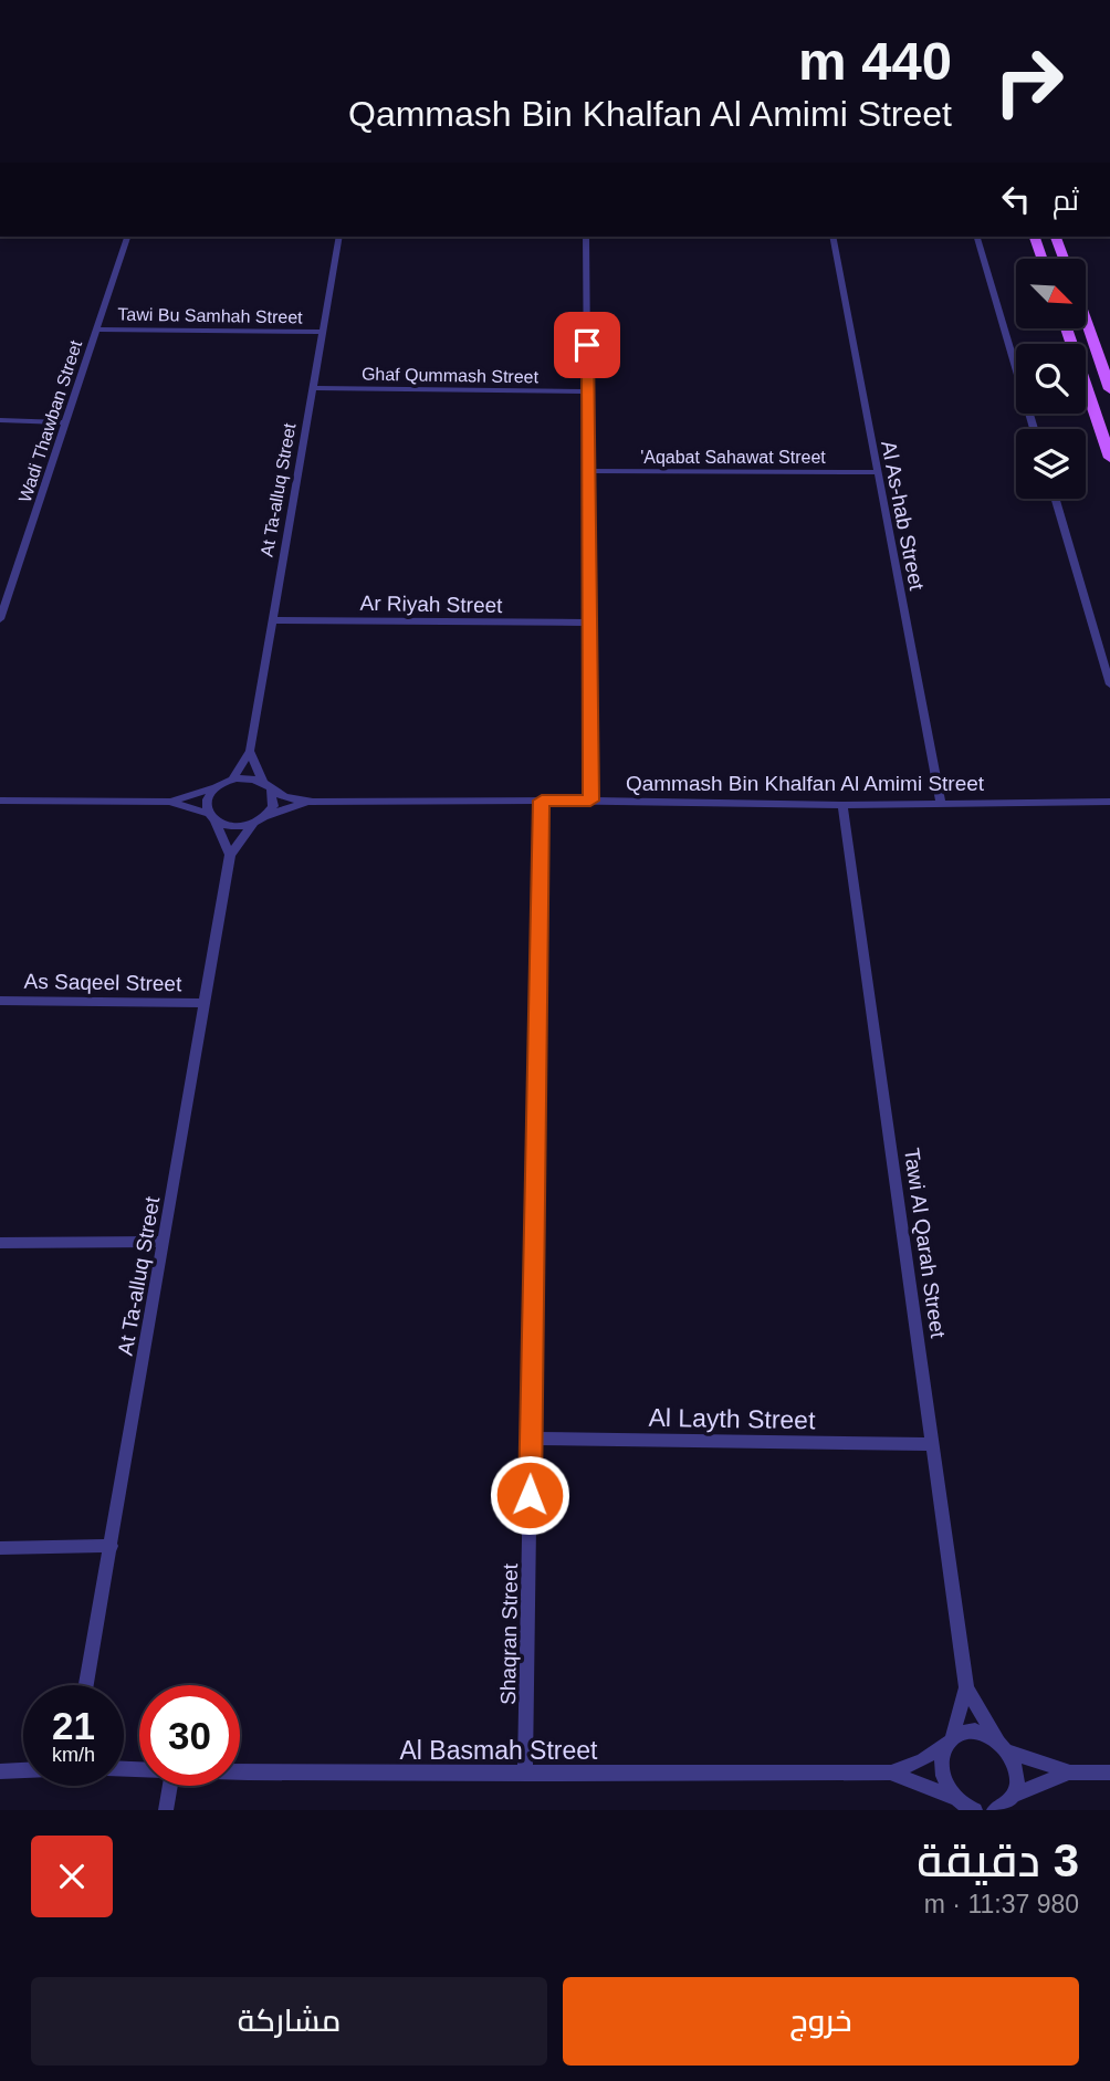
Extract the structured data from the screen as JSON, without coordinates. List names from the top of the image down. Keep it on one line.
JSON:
{"streets":{"street":["Tawi Bu Samhah Street","Ghaf Qummash Street","Wadi Thawban Street","'Aqabat Sahawat Street","At Ta-alluq Street","Al As-hab Street","Ar Riyah Street","Qammash Bin Khalfan Al Amimi Street","As Saqeel Street","Tawi Al Qarah Street","Al Layth Street","Shaqran Street","Al Basmah Street"]},"crossings":[["Tawi Bu Samhah Street","Wadi Thawban Street"],["Tawi Bu Samhah Street","At Ta-alluq Street"],["Ghaf Qummash Street","At Ta-alluq Street"],["'Aqabat Sahawat Street","Al As-hab Street"],["At Ta-alluq Street","Ar Riyah Street"],["At Ta-alluq Street","Qammash Bin Khalfan Al Amimi Street"],["At Ta-alluq Street","As Saqeel Street"],["Al As-hab Street","Qammash Bin Khalfan Al Amimi Street"],["Qammash Bin Khalfan Al Amimi Street","Tawi Al Qarah Street"],["Qammash Bin Khalfan Al Amimi Street","Shaqran Street"],["Tawi Al Qarah Street","Al Layth Street"],["Tawi Al Qarah Street","Al Basmah Street"],["Al Layth Street","Shaqran Street"],["Shaqran Street","Al Basmah Street"]],"north":"bottom right","page":{"turn":["440 m","Qammash Bin Khalfan Al Amimi Street"],"then":"ثم","speed":"21 km/h","limit":"30","heading":["3 دقيقة","980 m · 11:37"],"buttons":["خروج","مشاركة"]}}
